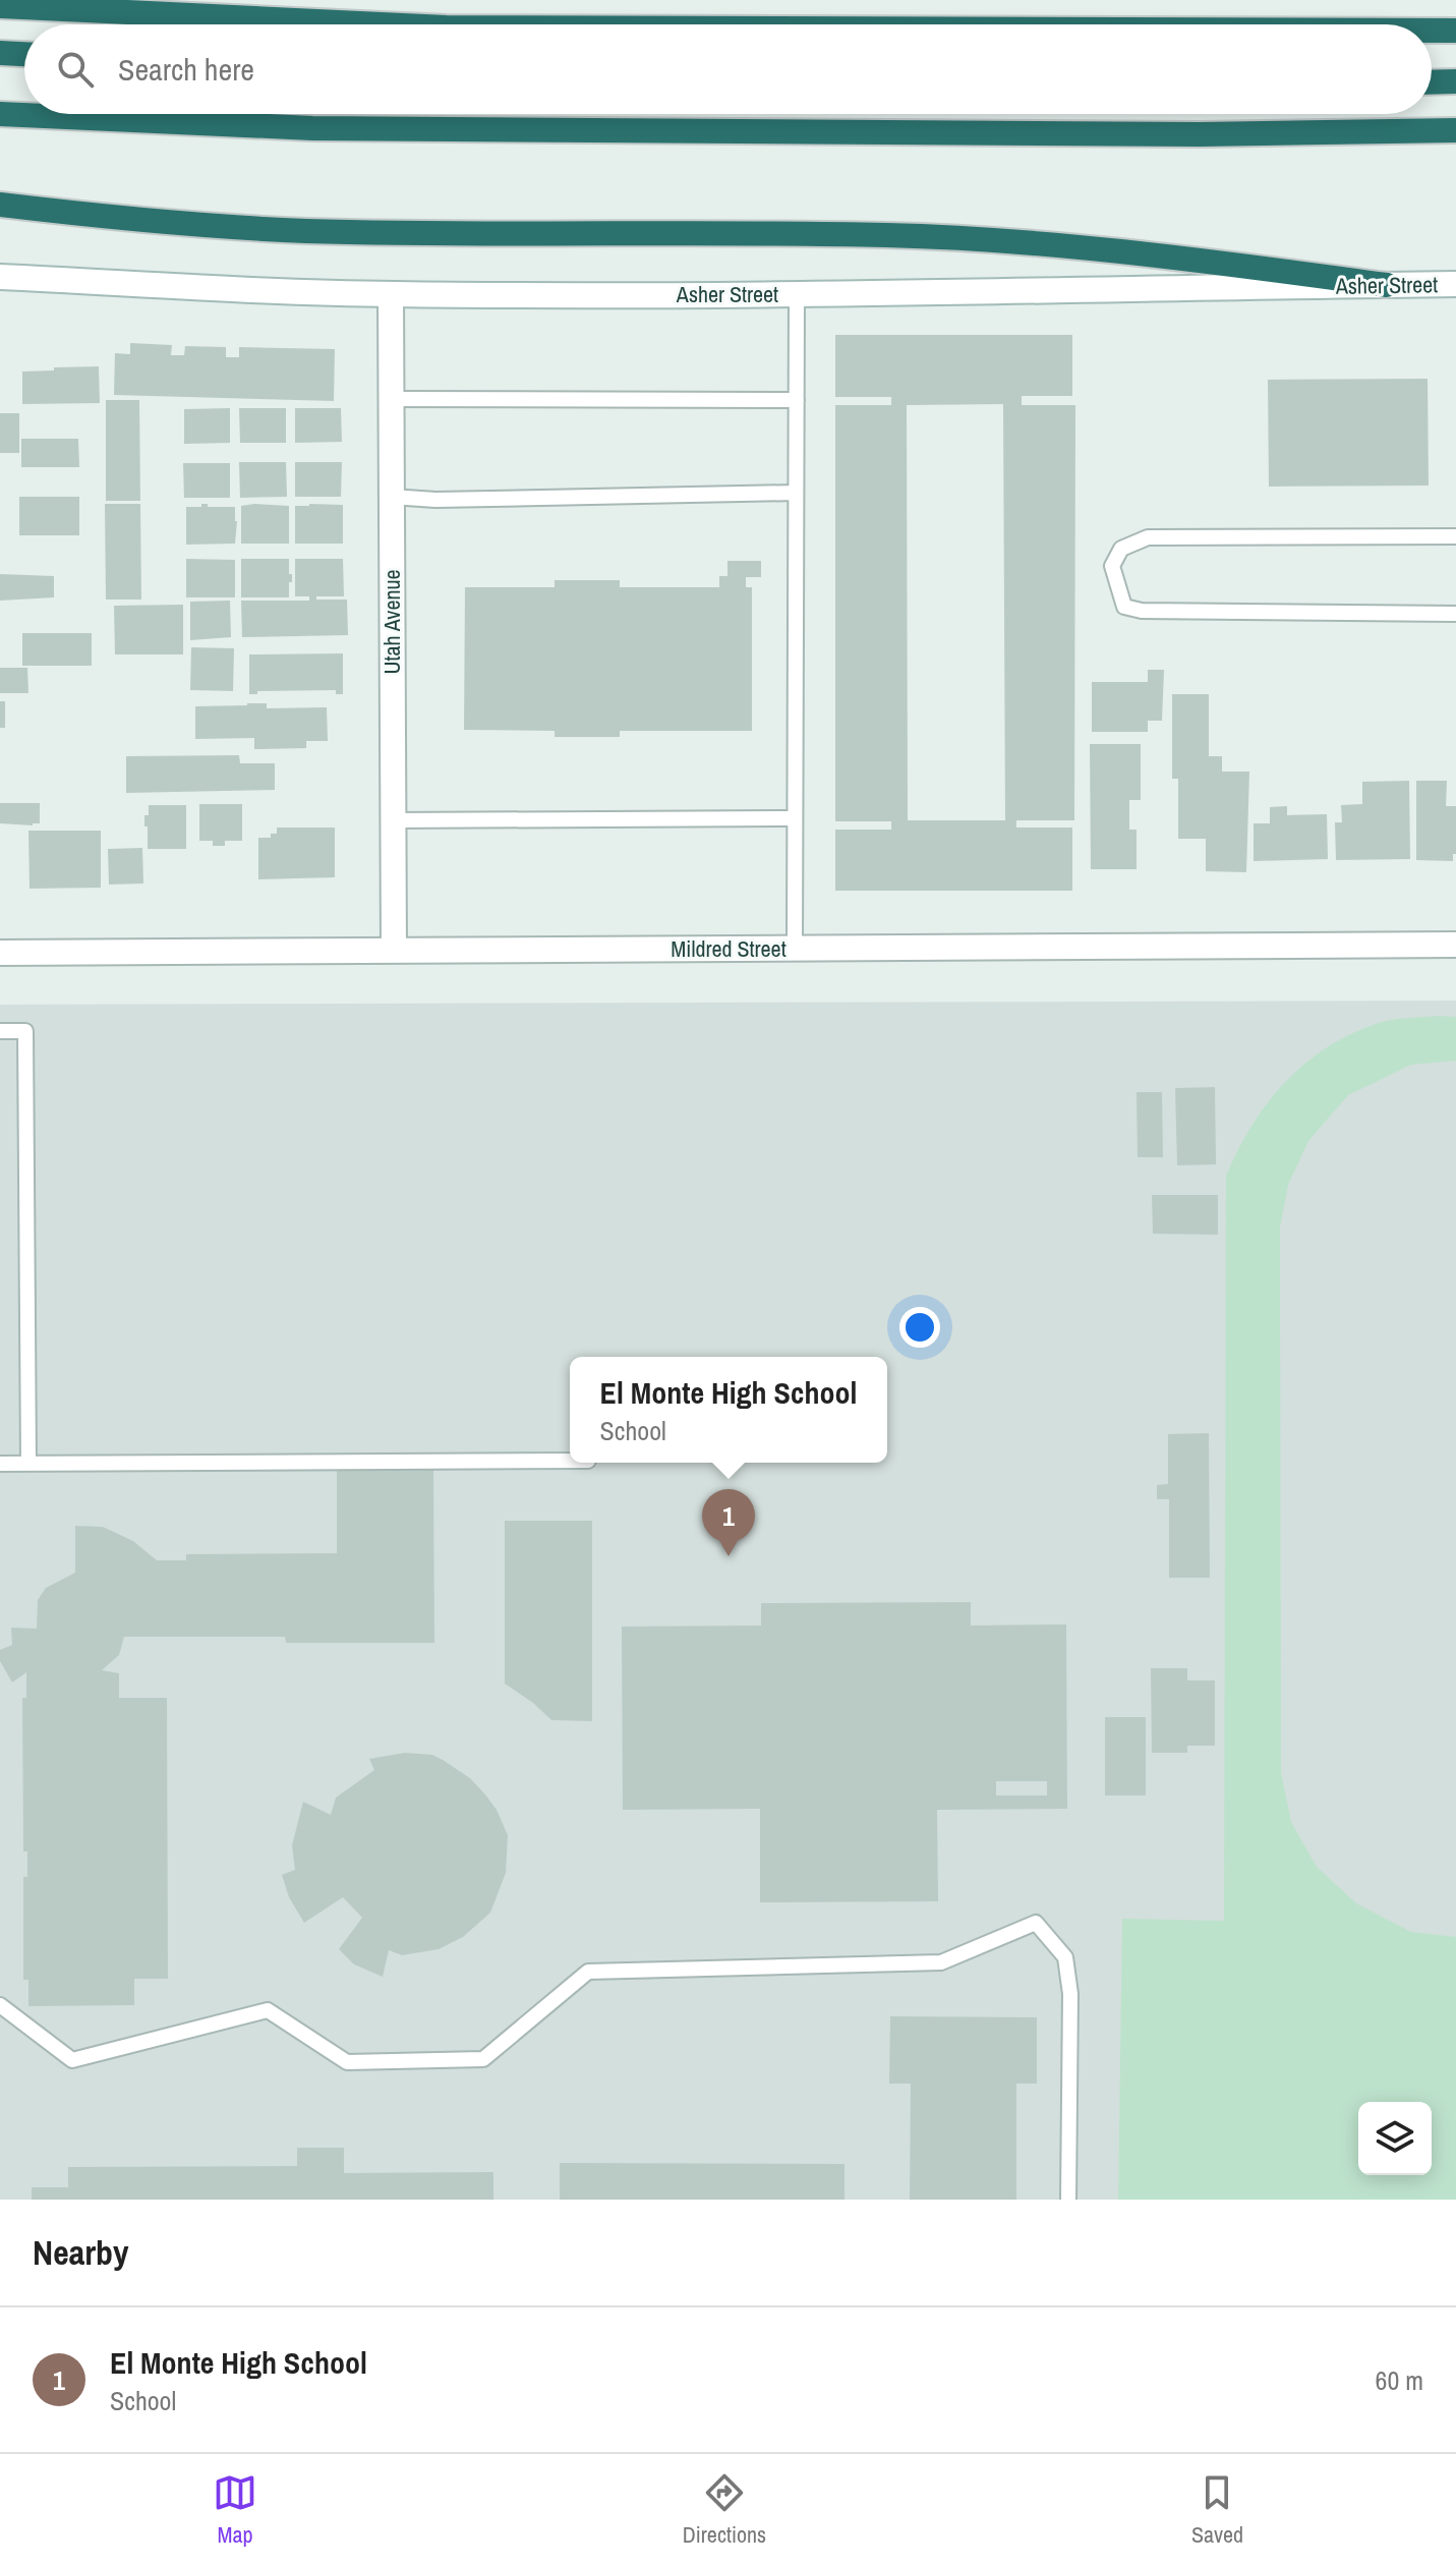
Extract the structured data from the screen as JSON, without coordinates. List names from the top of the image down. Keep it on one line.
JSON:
{"streets":{"street":["Asher Street","Utah Avenue","Mildred Street"]},"crossings":[["Asher Street","Utah Avenue"],["Utah Avenue","Mildred Street"]],"page":{"search":"Search here","popup":["El Monte High School","School"],"pins":"1","heading":"Nearby","list":[{"mark":"1","name":"El Monte High School","note":"School","value":"60 m"}],"nav":["Map","Directions","Saved"]}}
